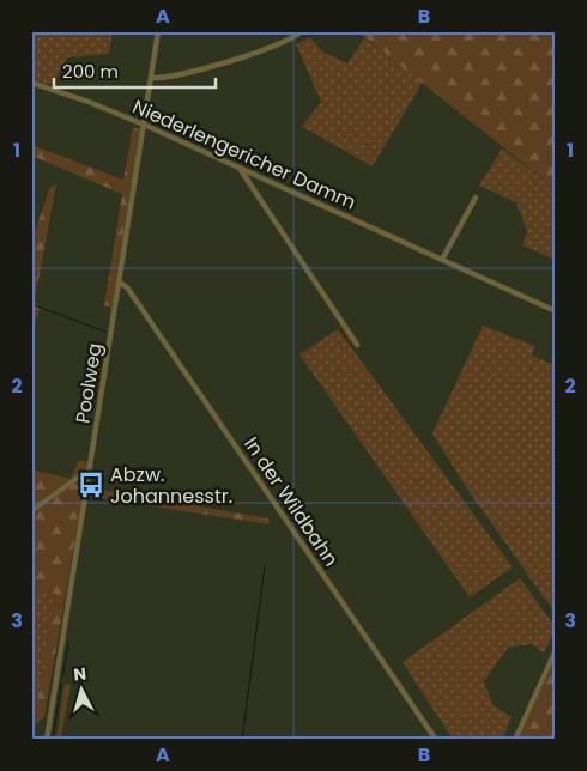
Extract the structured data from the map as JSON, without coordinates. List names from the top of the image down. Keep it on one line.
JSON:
{"streets":{"street":["Niederlengericher Damm","Poolweg","In der Wildbahn"]},"crossings":[["Niederlengericher Damm","Poolweg"],["Poolweg","In der Wildbahn"]],"places":{"bus stop":["Abzw. Johannesstr."]},"scale_bar":"200 m","north":"top","grid":{"columns":["A","B"],"rows":["1","2","3"]}}
